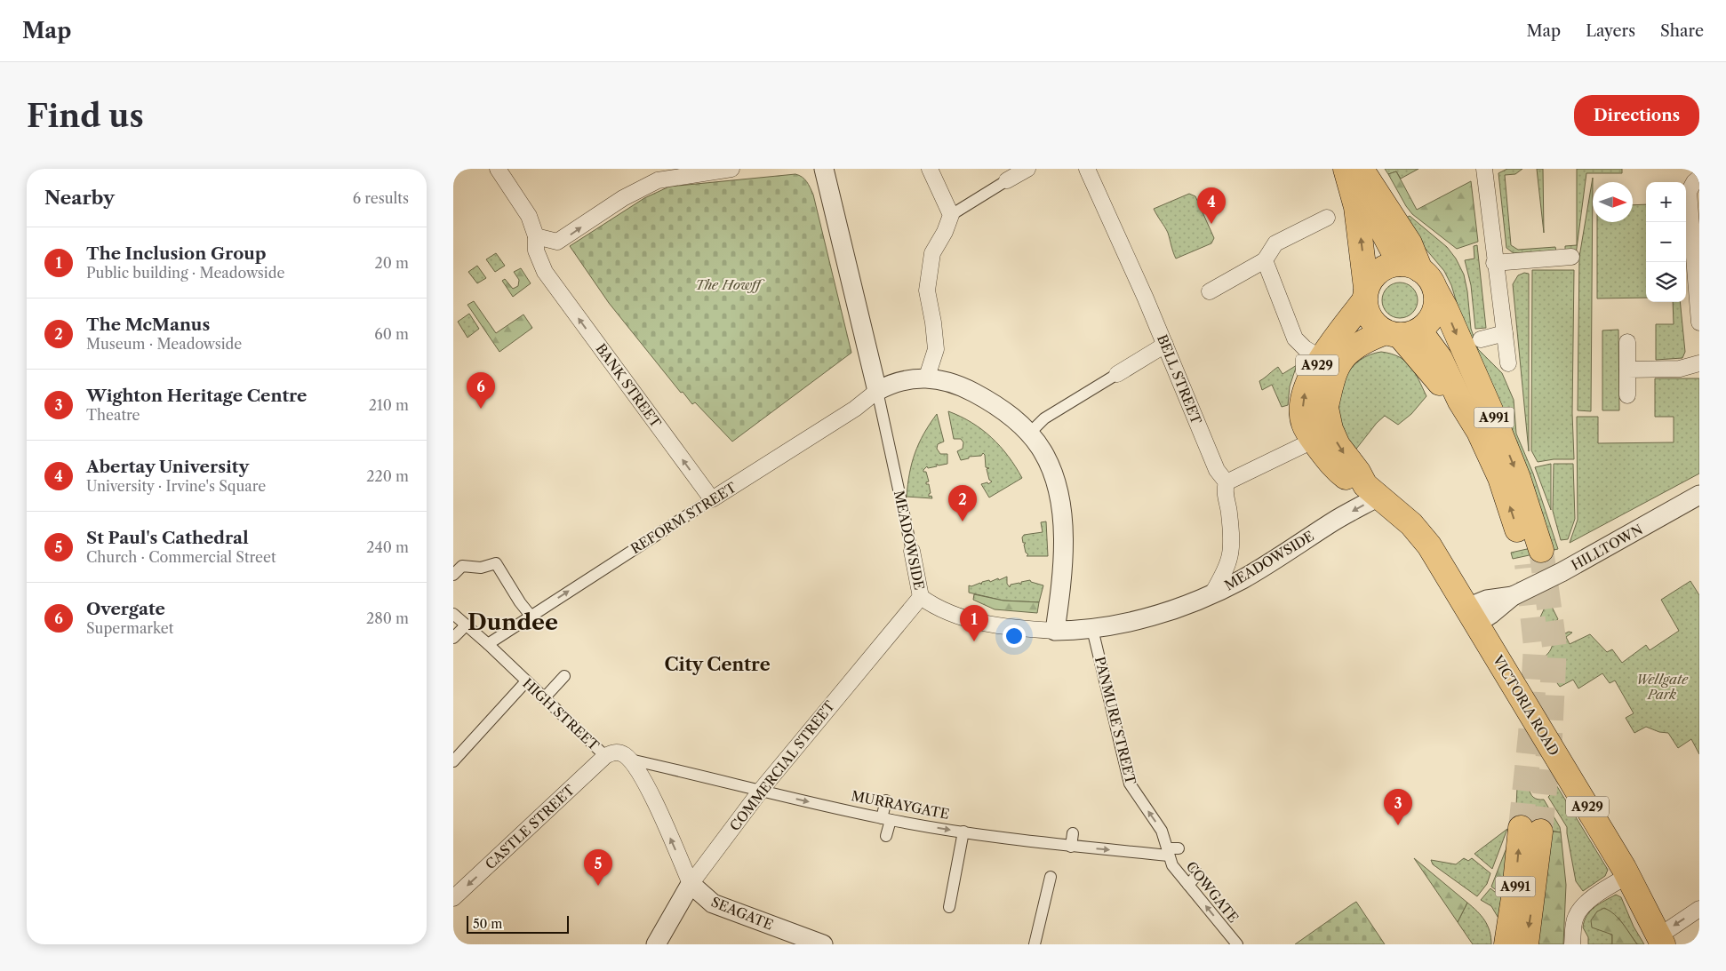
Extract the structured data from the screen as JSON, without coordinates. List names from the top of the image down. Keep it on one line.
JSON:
{"streets":{"main road":["A929","A991","VICTORIA ROAD"],"street":["BELL STREET","BANK STREET","REFORM STREET","MEADOWSIDE","HILLTOWN","HIGH STREET","PANMURE STREET","COMMERCIAL STREET","MURRAYGATE","CASTLE STREET","COWGATE","SEAGATE"]},"crossings":[["A929","A991"],["A929","VICTORIA ROAD"],["BELL STREET","MEADOWSIDE"],["BANK STREET","REFORM STREET"],["REFORM STREET","MEADOWSIDE"],["REFORM STREET","HIGH STREET"],["MEADOWSIDE","VICTORIA ROAD"],["MEADOWSIDE","PANMURE STREET"],["MEADOWSIDE","COMMERCIAL STREET"],["HILLTOWN","VICTORIA ROAD"],["HIGH STREET","MURRAYGATE"],["HIGH STREET","CASTLE STREET"],["PANMURE STREET","MURRAYGATE"],["PANMURE STREET","COWGATE"],["COMMERCIAL STREET","MURRAYGATE"],["COMMERCIAL STREET","SEAGATE"],["MURRAYGATE","COWGATE"]],"one_way":["BANK STREET","REFORM STREET","PANMURE STREET","MURRAYGATE","COWGATE"],"districts":["Dundee","City Centre"],"parks":["The Howff","Wellgate Park"],"scale_bar":"50 m","north":"right","page":{"header":"Map","nav":["Map","Layers","Share"],"buttons":"Directions","title":"Find us","heading":["Nearby","6 results"],"map_buttons":["+","−"],"pins":["4","6","2","1","3","5"],"list":[{"mark":"1","name":"The Inclusion Group","note":"Public building · Meadowside","value":"20 m"},{"mark":"2","name":"The McManus","note":"Museum · Meadowside","value":"60 m"},{"mark":"3","name":"Wighton Heritage Centre","note":"Theatre","value":"210 m"},{"mark":"4","name":"Abertay University","note":"University · Irvine's Square","value":"220 m"},{"mark":"5","name":"St Paul's Cathedral","note":"Church · Commercial Street","value":"240 m"},{"mark":"6","name":"Overgate","note":"Supermarket","value":"280 m"}],"scale":"50 m"}}
